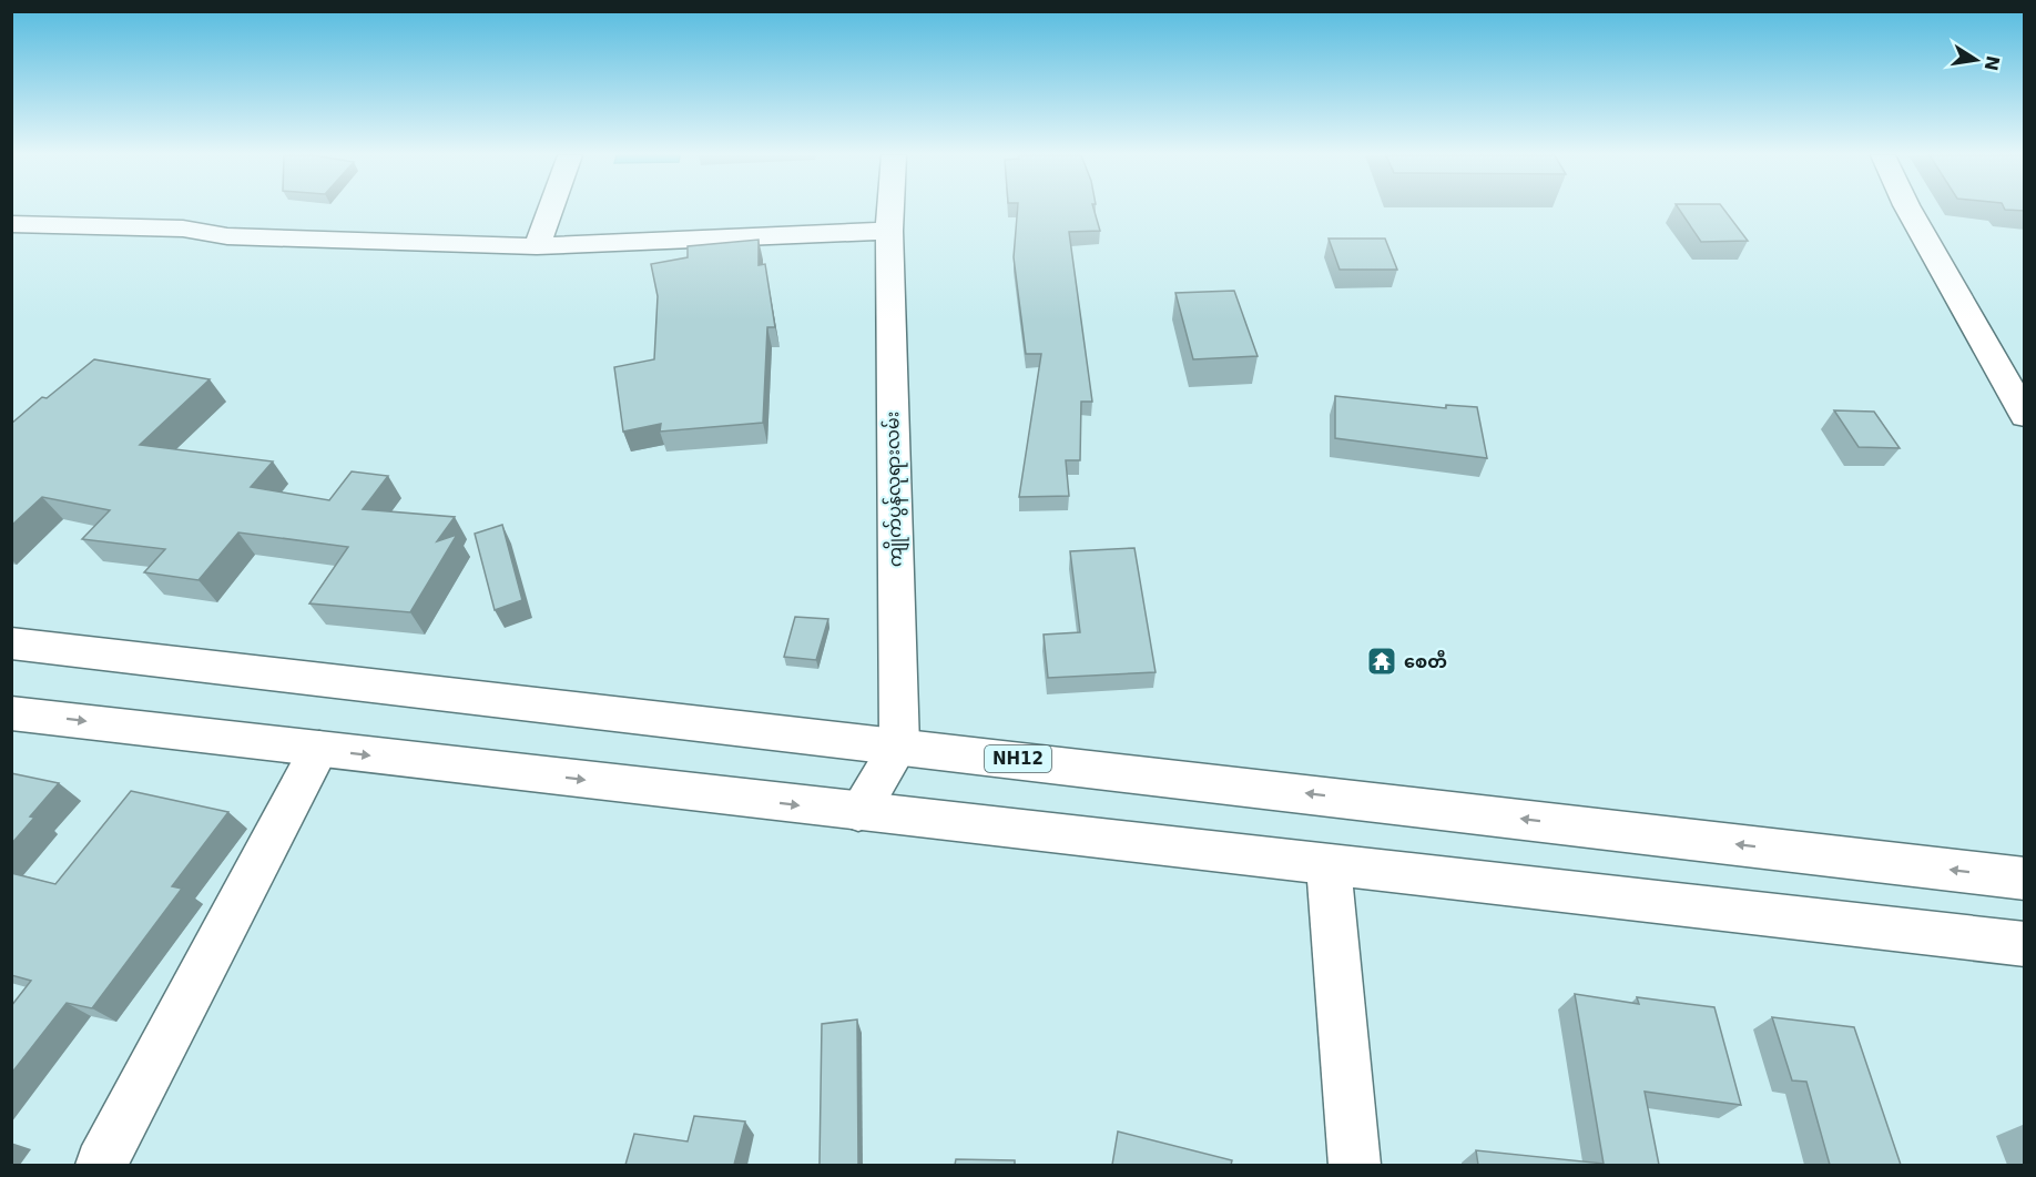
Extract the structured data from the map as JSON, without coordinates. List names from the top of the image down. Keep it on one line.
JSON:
{"streets":{"main road":["ကျိုက်ပွန်လုရားလမ်း","NH12"]},"crossings":[["ကျိုက်ပွန်လုရားလမ်း","NH12"]],"places":{"temple":["စေတီ"]},"north":"right"}
